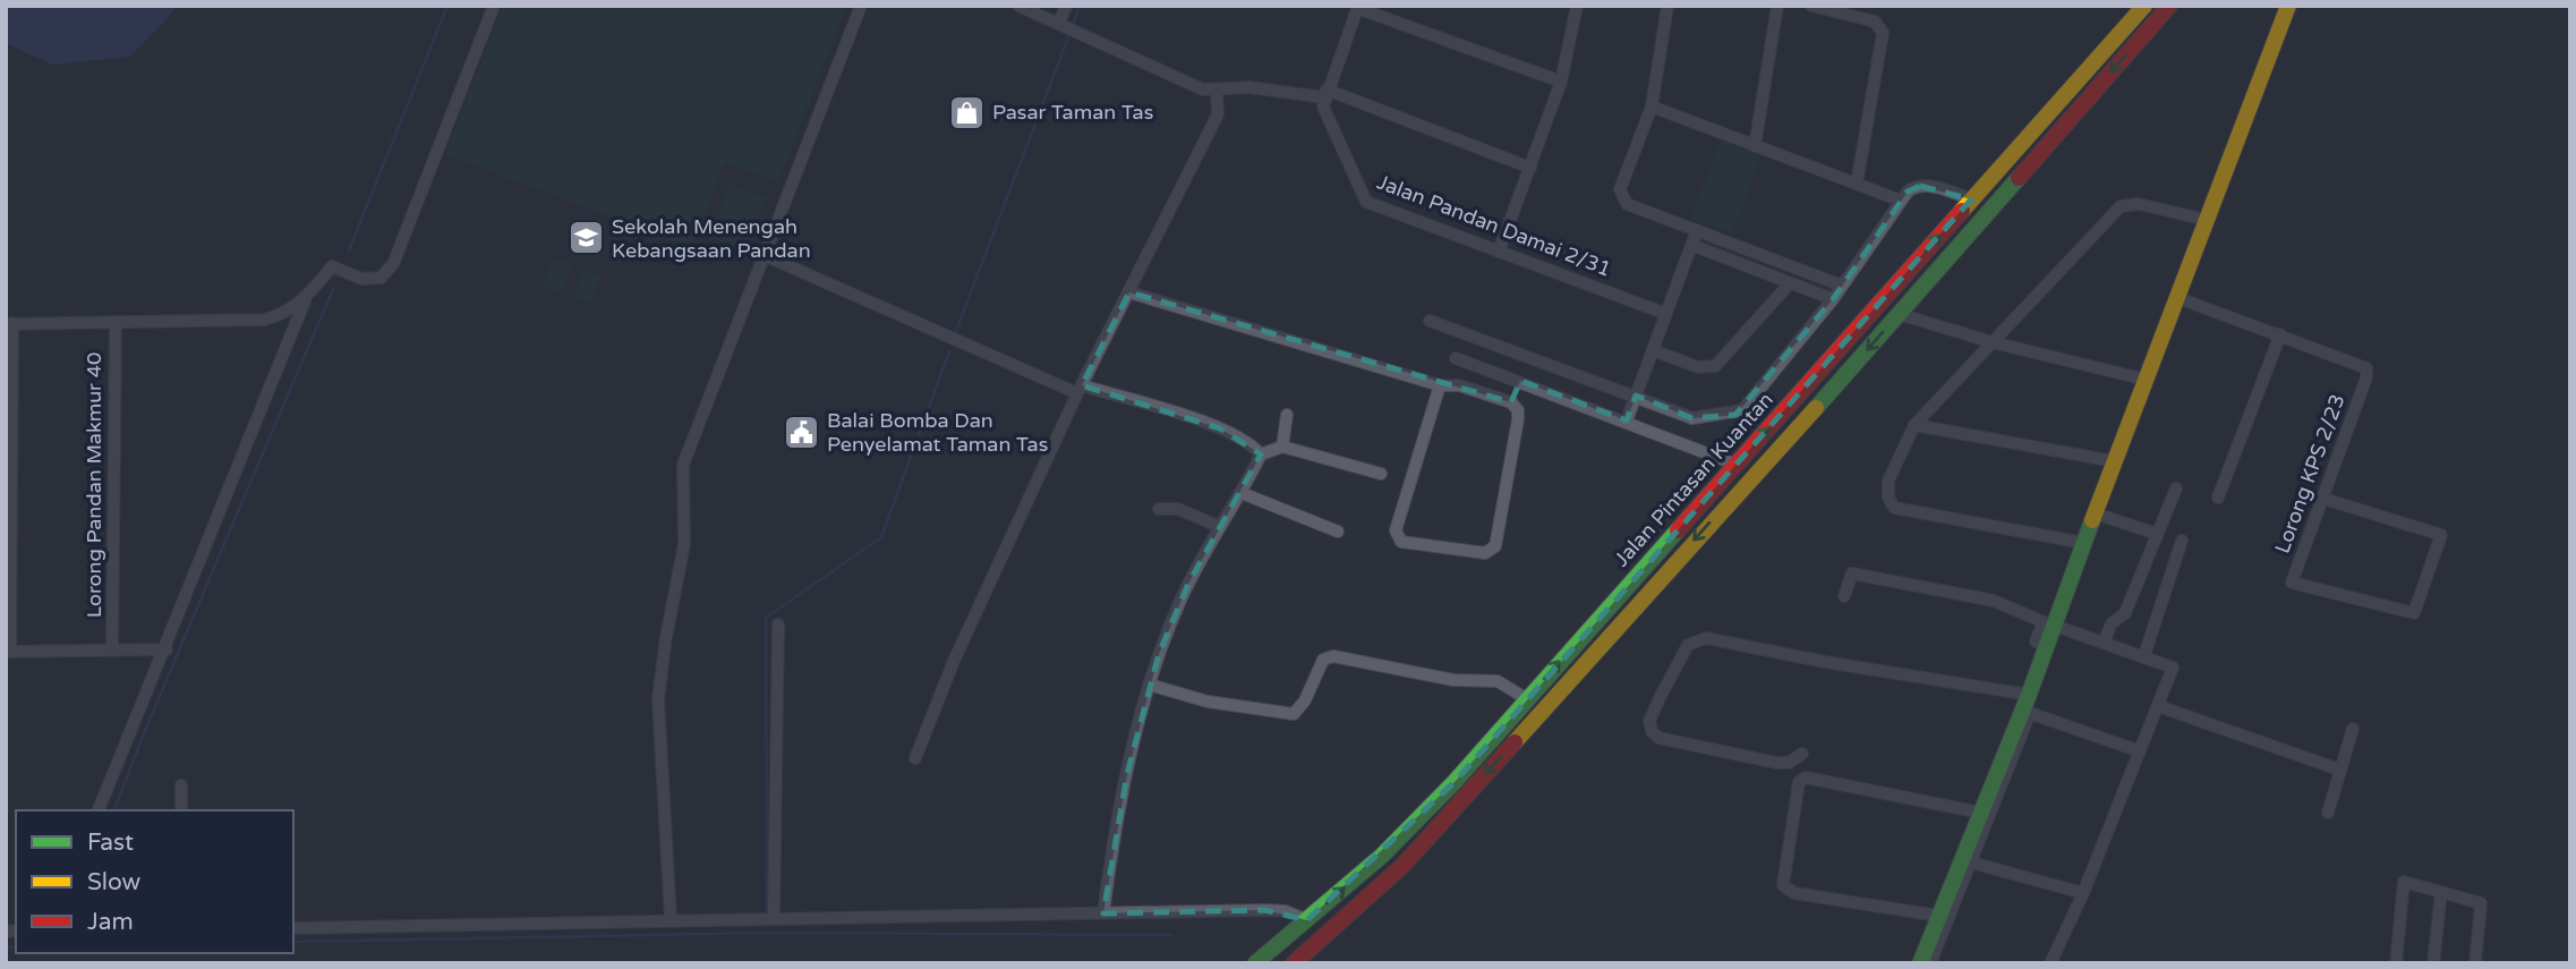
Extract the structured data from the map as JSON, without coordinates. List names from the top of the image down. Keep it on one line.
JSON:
{"streets":{"main road":["Jalan Pintasan Kuantan"],"street":["Jalan Pandan Damai 2/31","Lorong KPS 2/23","Lorong Pandan Makmur 40"]},"places":{"shop":["Pasar Taman Tas"],"school or university":["Sekolah Menengah Kebangsaan Pandan"],"public building":["Balai Bomba Dan Penyelamat Taman Tas"]},"legend":["Fast","Slow","Jam"]}
